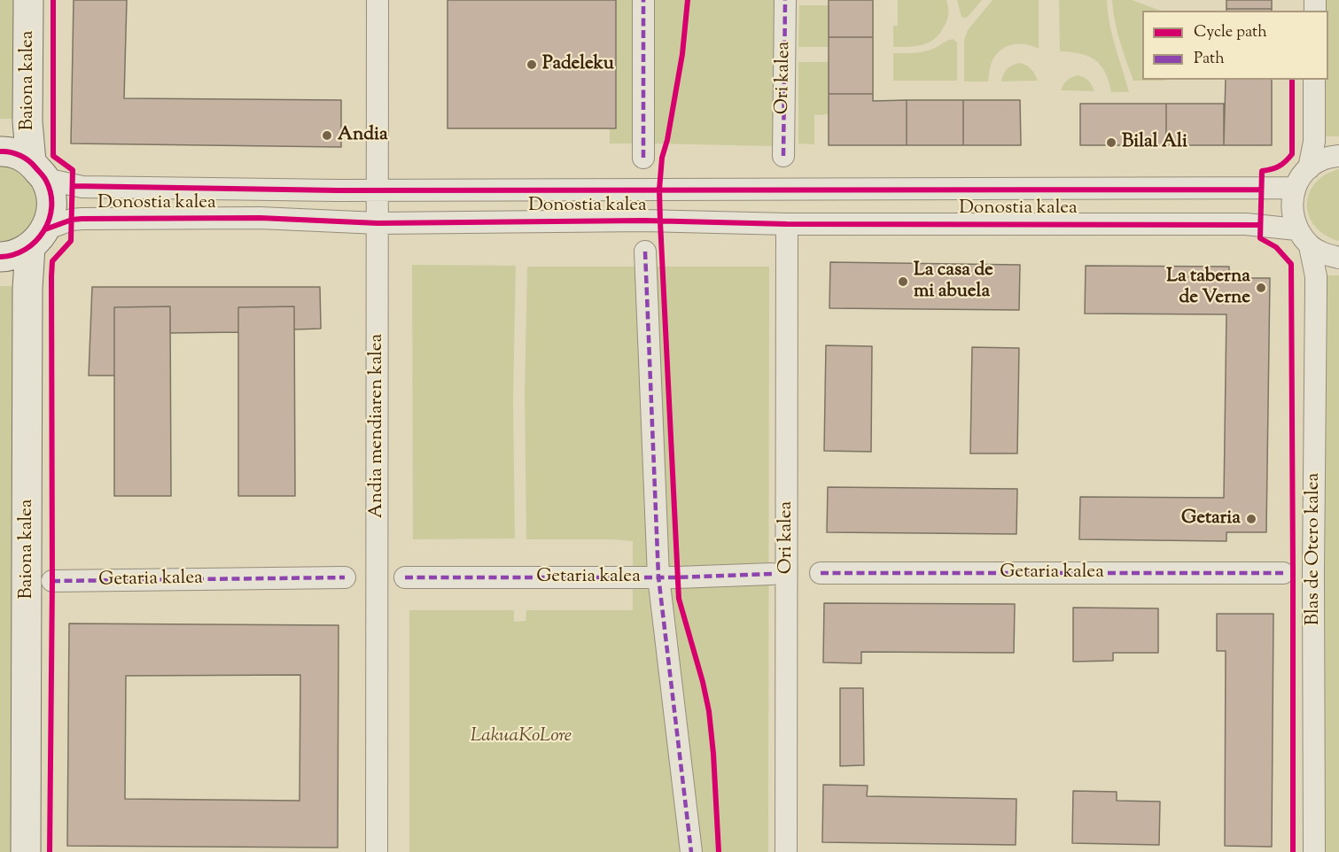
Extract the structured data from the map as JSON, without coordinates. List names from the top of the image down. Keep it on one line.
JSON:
{"streets":{"street":["Ori kalea","Baiona kalea","Donostia kalea","Andia mendiaren kalea","Blas de Otero kalea","Getaria kalea"]},"crossings":[["Ori kalea","Donostia kalea"],["Baiona kalea","Donostia kalea"],["Donostia kalea","Andia mendiaren kalea"]],"parks":["LakuaKoLore"],"places":["Padeleku","Andia","Bilal Ali","La casa de mi abuela","La taberna de Verne","Getaria"],"legend":["Cycle path","Path"]}
